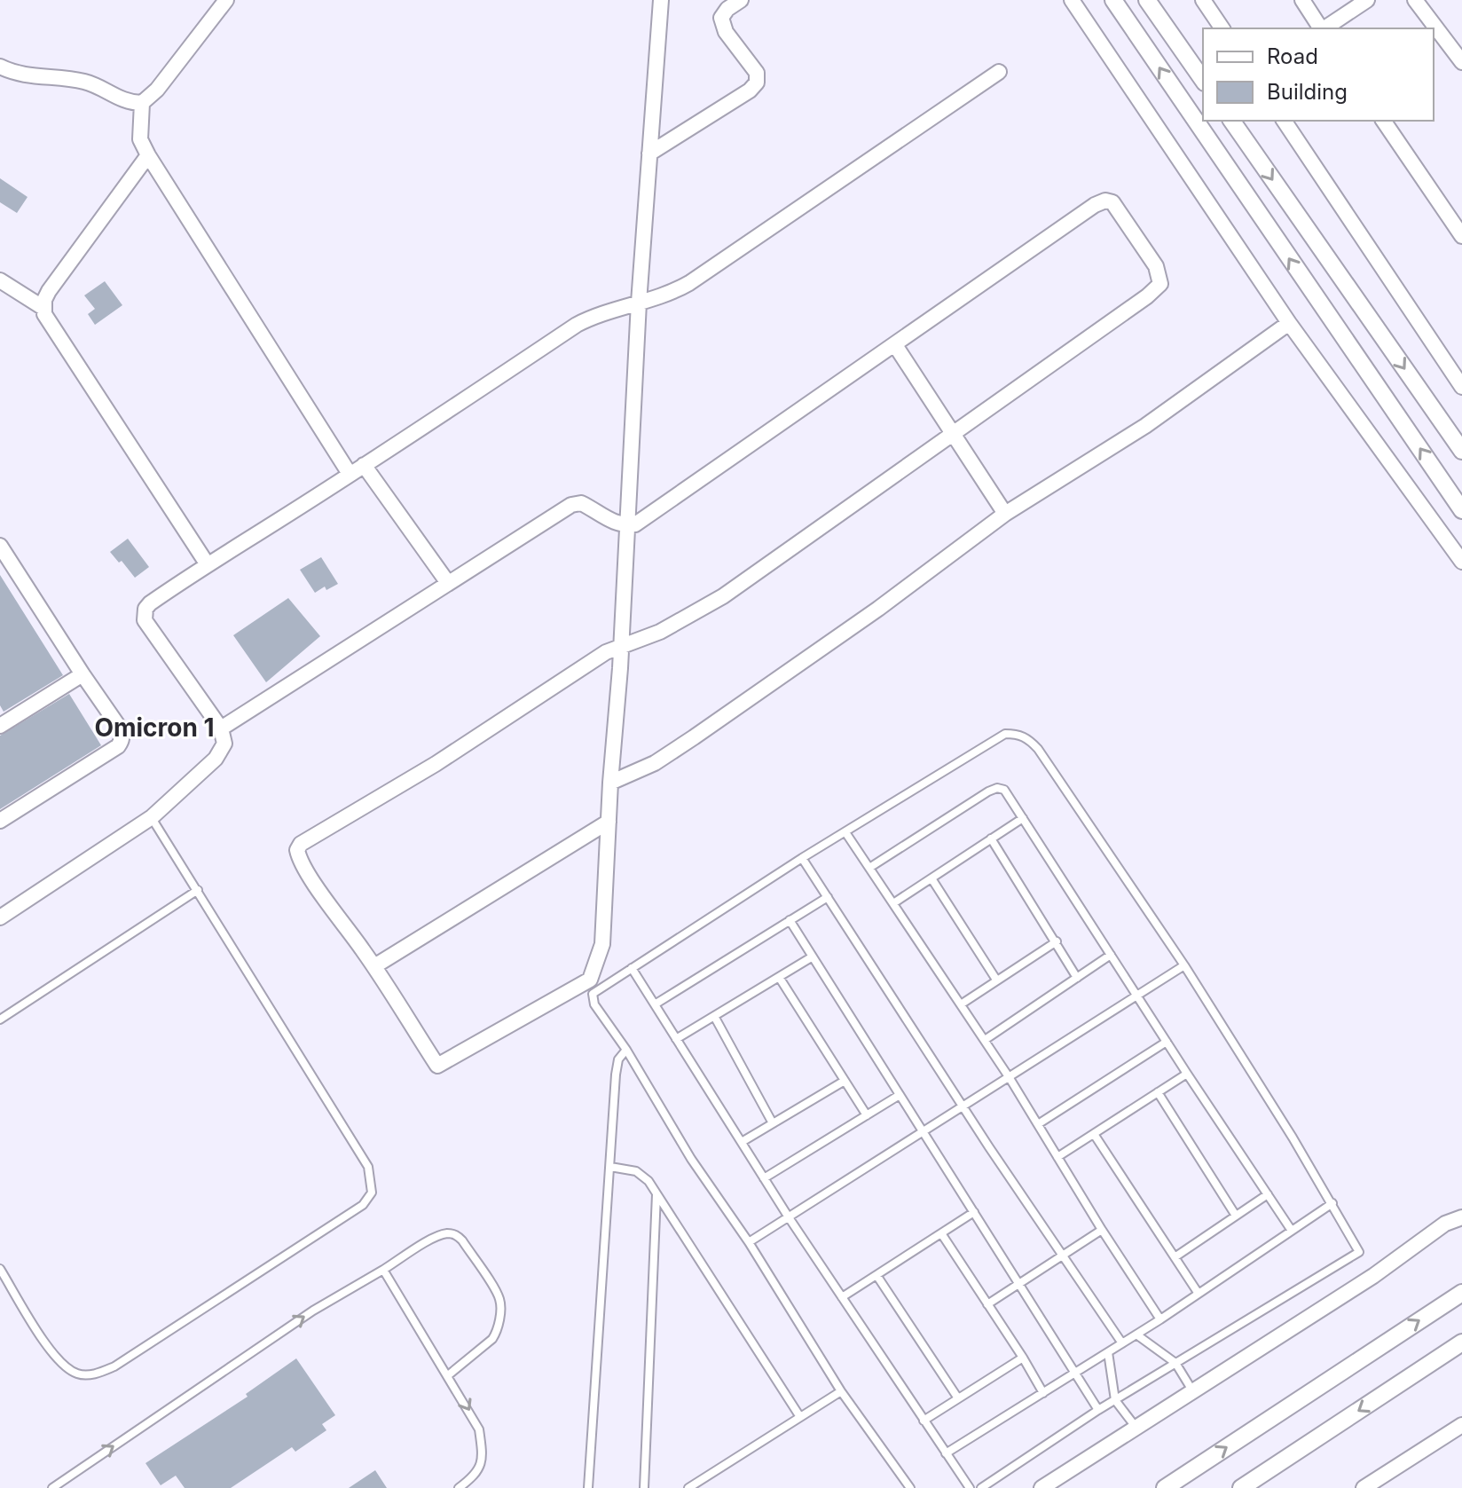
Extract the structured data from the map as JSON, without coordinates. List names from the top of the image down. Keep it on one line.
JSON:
{"districts":["Omicron 1"],"legend":["Road","Building"]}
